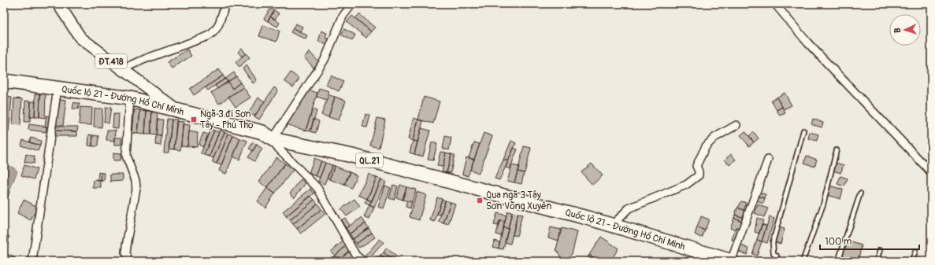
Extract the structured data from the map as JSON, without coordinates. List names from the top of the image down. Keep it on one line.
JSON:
{"streets":{"highway":["Quốc lộ 21 - Đường Hồ Chí Minh","QL.21"],"main road":["ĐT.418"]},"crossings":[["ĐT.418","Quốc lộ 21 - Đường Hồ Chí Minh"]],"places":{"transit":["Ngã 3 đi Sơn Tây - Phú Thọ","Qua ngã 3 Tây Sơn Võng Xuyên"]},"scale_bar":"100 m","north":"left"}
